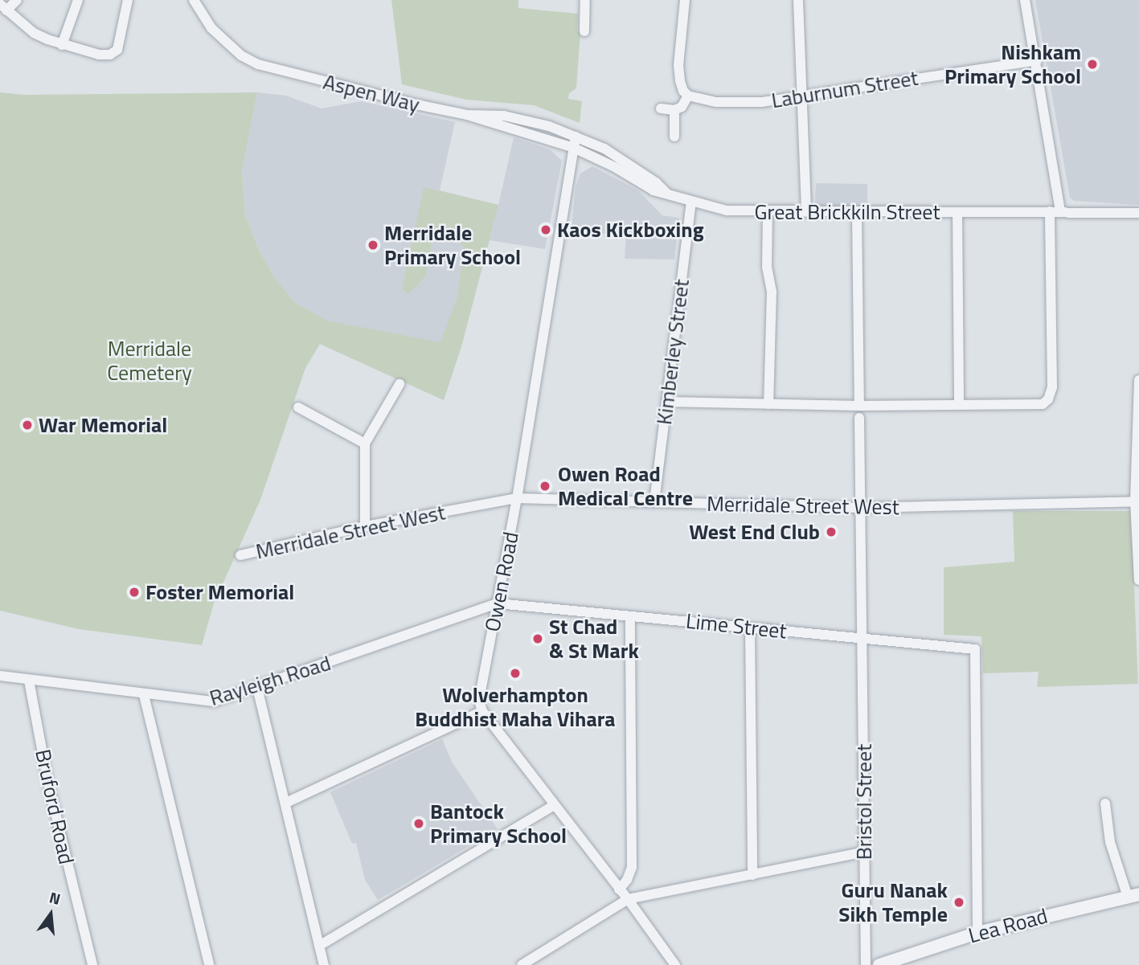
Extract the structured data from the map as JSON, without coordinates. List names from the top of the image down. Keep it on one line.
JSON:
{"streets":{"street":["Laburnum Street","Aspen Way","Great Brickkiln Street","Kimberley Street","Merridale Street West","Owen Road","Lime Street","Rayleigh Road","Bristol Street","Bruford Road","Lea Road"]},"crossings":[["Aspen Way","Great Brickkiln Street"],["Aspen Way","Owen Road"],["Great Brickkiln Street","Kimberley Street"],["Great Brickkiln Street","Owen Road"],["Kimberley Street","Merridale Street West"],["Merridale Street West","Owen Road"],["Merridale Street West","Bristol Street"],["Owen Road","Lime Street"],["Owen Road","Rayleigh Road"],["Lime Street","Rayleigh Road"],["Lime Street","Bristol Street"],["Lime Street","Lea Road"],["Rayleigh Road","Bruford Road"]],"parks":["Merridale Cemetery"],"places":["Nishkam Primary School","Kaos Kickboxing","Merridale Primary School","War Memorial","Owen Road Medical Centre","West End Club","Foster Memorial","St Chad & St Mark","Wolverhampton Buddhist Maha Vihara","Bantock Primary School","Guru Nanak Sikh Temple"],"north":"top"}
